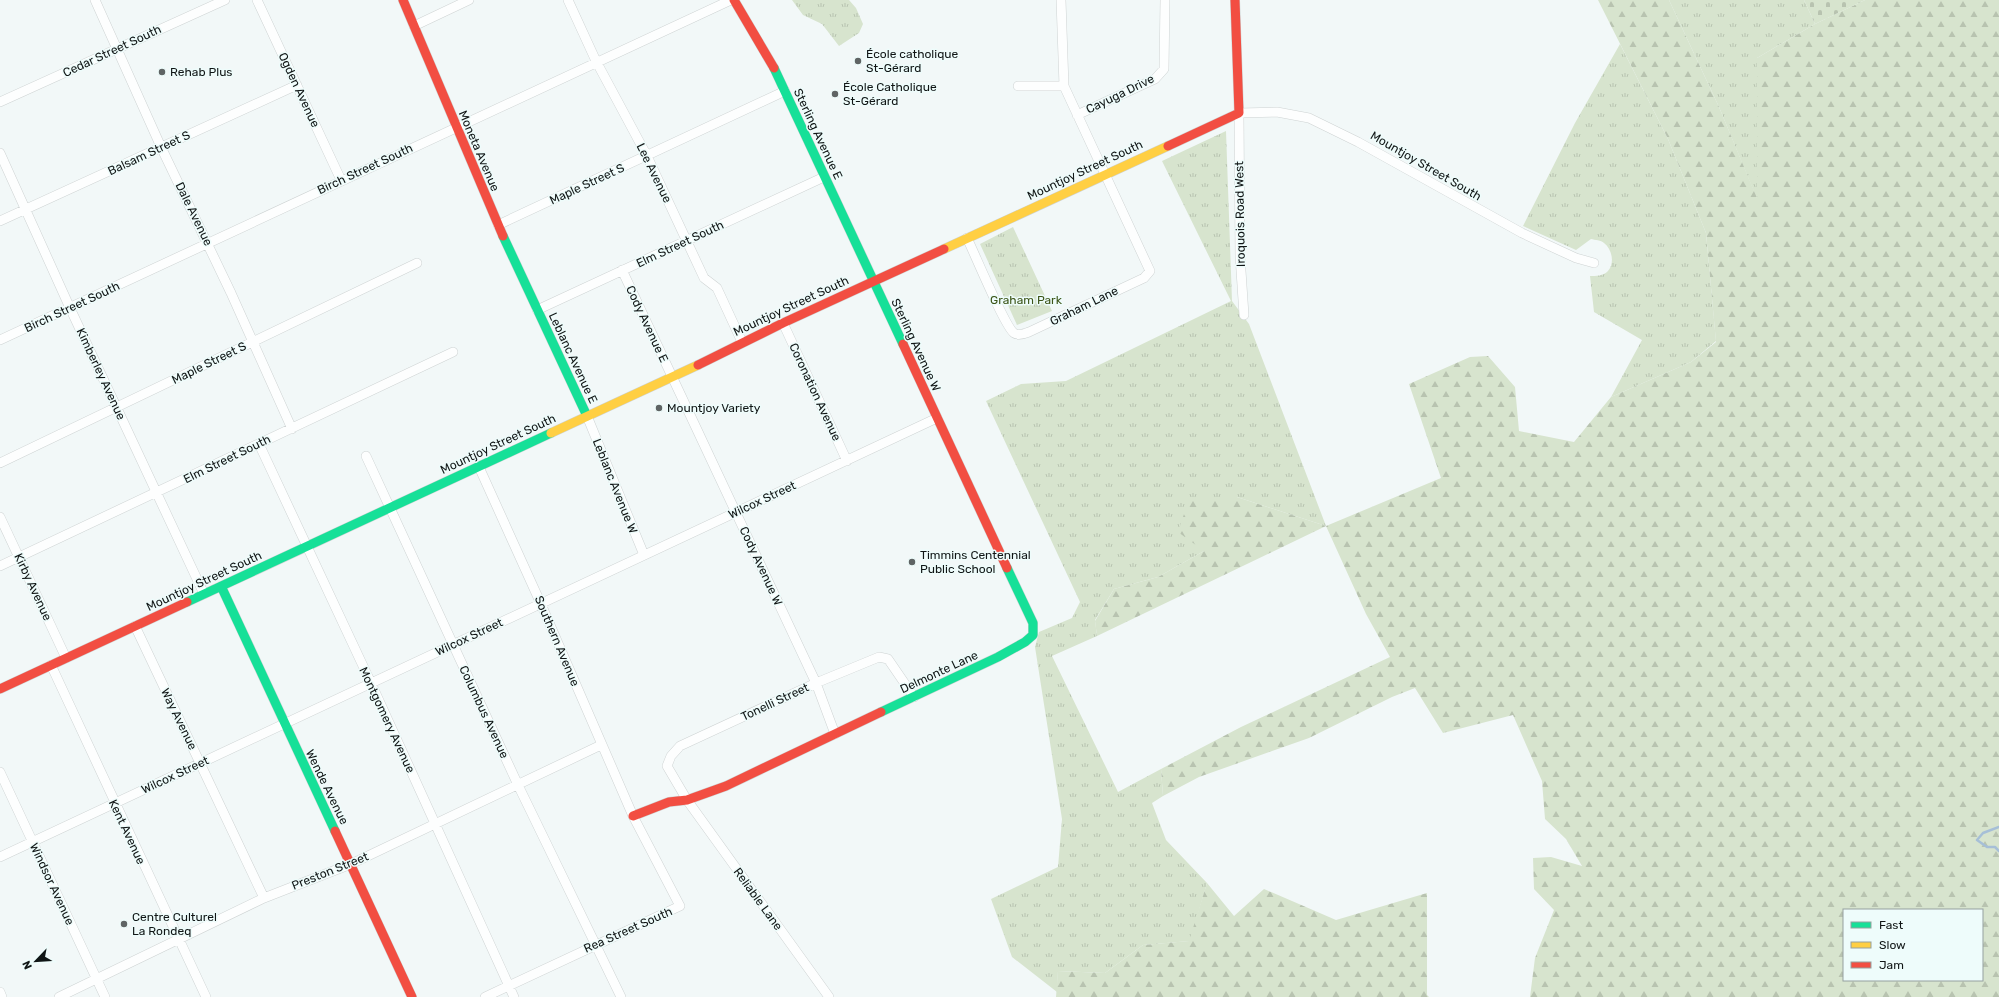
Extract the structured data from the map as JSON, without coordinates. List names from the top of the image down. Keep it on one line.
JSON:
{"streets":{"street":["Cedar Street South","Ogden Avenue","Cayuga Drive","Sterling Avenue E","Moneta Avenue","Balsam Street S","Mountjoy Street South","Birch Street South","Lee Avenue","Maple Street S","Dale Avenue","Iroquois Road West","Elm Street South","Graham Lane","Cody Avenue E","Sterling Avenue W","Leblanc Avenue E","Kimberley Avenue","Coronation Avenue","Leblanc Avenue W","Wilcox Street","Cody Avenue W","Kirby Avenue","Southern Avenue","Delmonte Lane","Tonelli Street","Columbus Avenue","Way Avenue","Montgomery Avenue","Wende Avenue","Kent Avenue","Preston Street","Windsor Avenue","Reliable Lane","Rea Street South"]},"crossings":[["Cedar Street South","Dale Avenue"],["Ogden Avenue","Balsam Street S"],["Ogden Avenue","Birch Street South"],["Sterling Avenue E","Mountjoy Street South"],["Sterling Avenue E","Maple Street S"],["Sterling Avenue E","Elm Street South"],["Sterling Avenue E","Sterling Avenue W"],["Moneta Avenue","Birch Street South"],["Moneta Avenue","Maple Street S"],["Moneta Avenue","Elm Street South"],["Moneta Avenue","Leblanc Avenue E"],["Balsam Street S","Dale Avenue"],["Balsam Street S","Kimberley Avenue"],["Mountjoy Street South","Lee Avenue"],["Mountjoy Street South","Iroquois Road West"],["Mountjoy Street South","Graham Lane"],["Mountjoy Street South","Cody Avenue E"],["Mountjoy Street South","Sterling Avenue W"],["Mountjoy Street South","Leblanc Avenue E"],["Mountjoy Street South","Kimberley Avenue"],["Mountjoy Street South","Coronation Avenue"],["Mountjoy Street South","Leblanc Avenue W"],["Mountjoy Street South","Cody Avenue W"],["Mountjoy Street South","Kirby Avenue"],["Mountjoy Street South","Southern Avenue"],["Mountjoy Street South","Columbus Avenue"],["Mountjoy Street South","Way Avenue"],["Mountjoy Street South","Montgomery Avenue"],["Mountjoy Street South","Wende Avenue"],["Mountjoy Street South","Kent Avenue"],["Birch Street South","Lee Avenue"],["Birch Street South","Dale Avenue"],["Birch Street South","Kimberley Avenue"],["Lee Avenue","Maple Street S"],["Lee Avenue","Elm Street South"],["Maple Street S","Dale Avenue"],["Maple Street S","Kimberley Avenue"],["Dale Avenue","Elm Street South"],["Elm Street South","Cody Avenue E"],["Elm Street South","Leblanc Avenue E"],["Elm Street South","Kimberley Avenue"],["Elm Street South","Kirby Avenue"],["Elm Street South","Montgomery Avenue"],["Cody Avenue E","Cody Avenue W"],["Sterling Avenue W","Wilcox Street"],["Sterling Avenue W","Delmonte Lane"],["Leblanc Avenue E","Leblanc Avenue W"],["Coronation Avenue","Wilcox Street"],["Leblanc Avenue W","Wilcox Street"],["Wilcox Street","Cody Avenue W"],["Wilcox Street","Southern Avenue"],["Wilcox Street","Delmonte Lane"],["Wilcox Street","Columbus Avenue"],["Wilcox Street","Way Avenue"],["Wilcox Street","Montgomery Avenue"],["Wilcox Street","Wende Avenue"],["Wilcox Street","Kent Avenue"],["Wilcox Street","Windsor Avenue"],["Cody Avenue W","Delmonte Lane"],["Cody Avenue W","Tonelli Street"],["Southern Avenue","Delmonte Lane"],["Southern Avenue","Preston Street"],["Southern Avenue","Rea Street South"],["Delmonte Lane","Tonelli Street"],["Delmonte Lane","Reliable Lane"],["Delmonte Lane","Rea Street South"],["Tonelli Street","Reliable Lane"],["Columbus Avenue","Preston Street"],["Columbus Avenue","Rea Street South"],["Way Avenue","Preston Street"],["Montgomery Avenue","Preston Street"],["Montgomery Avenue","Rea Street South"],["Wende Avenue","Preston Street"],["Kent Avenue","Preston Street"],["Preston Street","Windsor Avenue"]],"parks":["Graham Park"],"places":["École catholique St-Gérard","Rehab Plus","École Catholique St-Gérard","Mountjoy Variety","Timmins Centennial Public School","Centre Culturel La Rondeq"],"legend":["Fast","Slow","Jam"],"north":"bottom left"}
